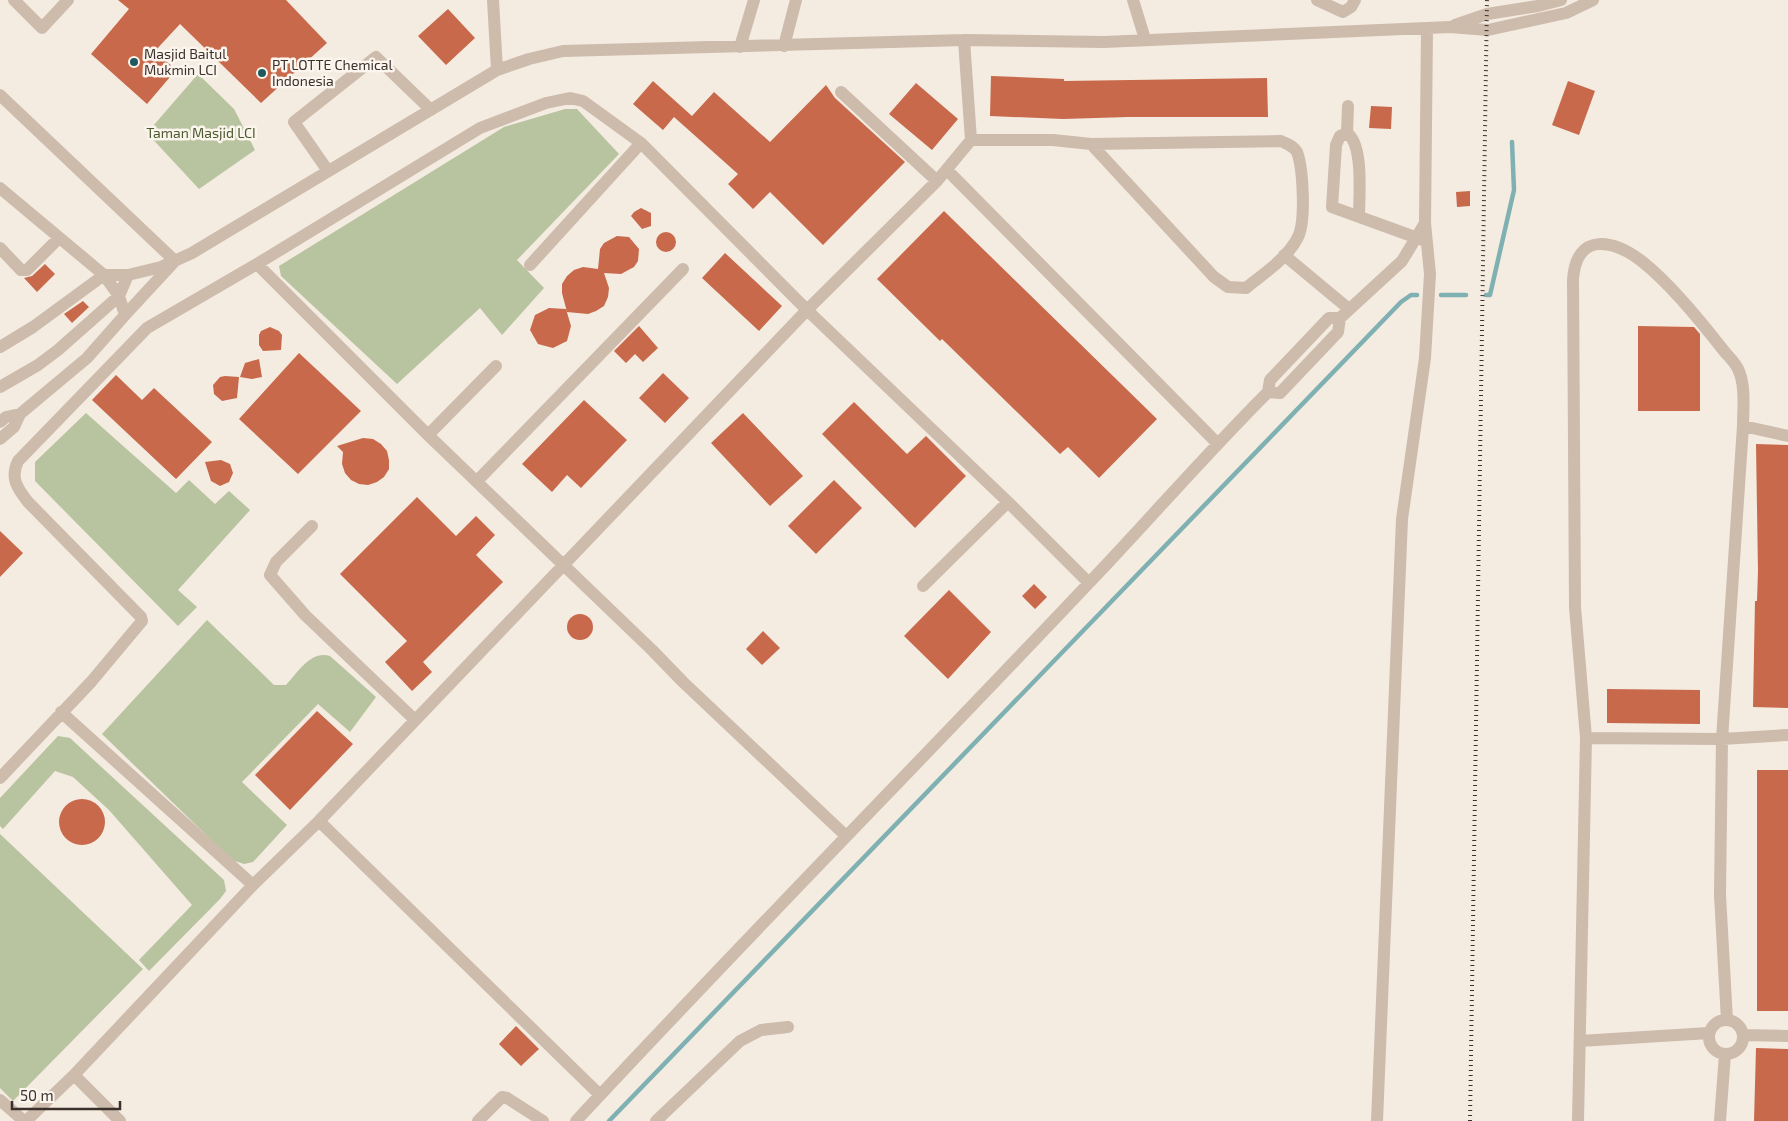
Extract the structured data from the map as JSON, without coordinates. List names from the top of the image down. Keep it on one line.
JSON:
{"parks":["Taman Masjid LCI"],"places":["Masjid Baitul Mukmin LCI","PT LOTTE Chemical Indonesia"],"scale_bar":"50 m"}
